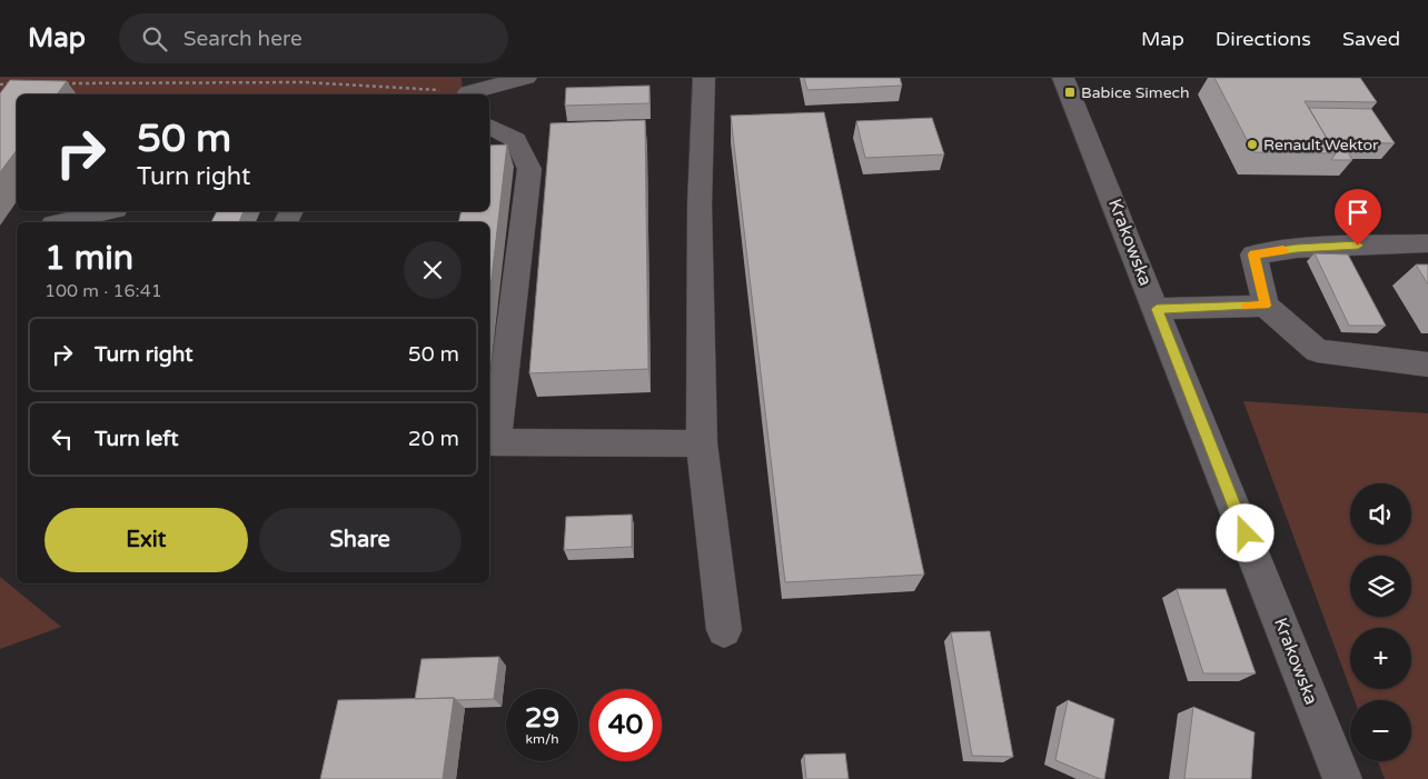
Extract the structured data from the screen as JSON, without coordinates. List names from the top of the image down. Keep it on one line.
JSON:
{"streets":{"street":["Krakowska"]},"places":{"transit":["Babice Simech"],"other":["Renault Wektor"]},"page":{"header":"Map","search":"Search here","nav":["Map","Directions","Saved"],"turn":["50 m","Turn right"],"heading":["1 min","100 m · 16:41"],"list":[{"name":"Turn right","value":"50 m"},{"name":"Turn left","value":"20 m"}],"map_buttons":["+","−"],"buttons":["Exit","Share"],"speed":"29 km/h","limit":"40"}}
